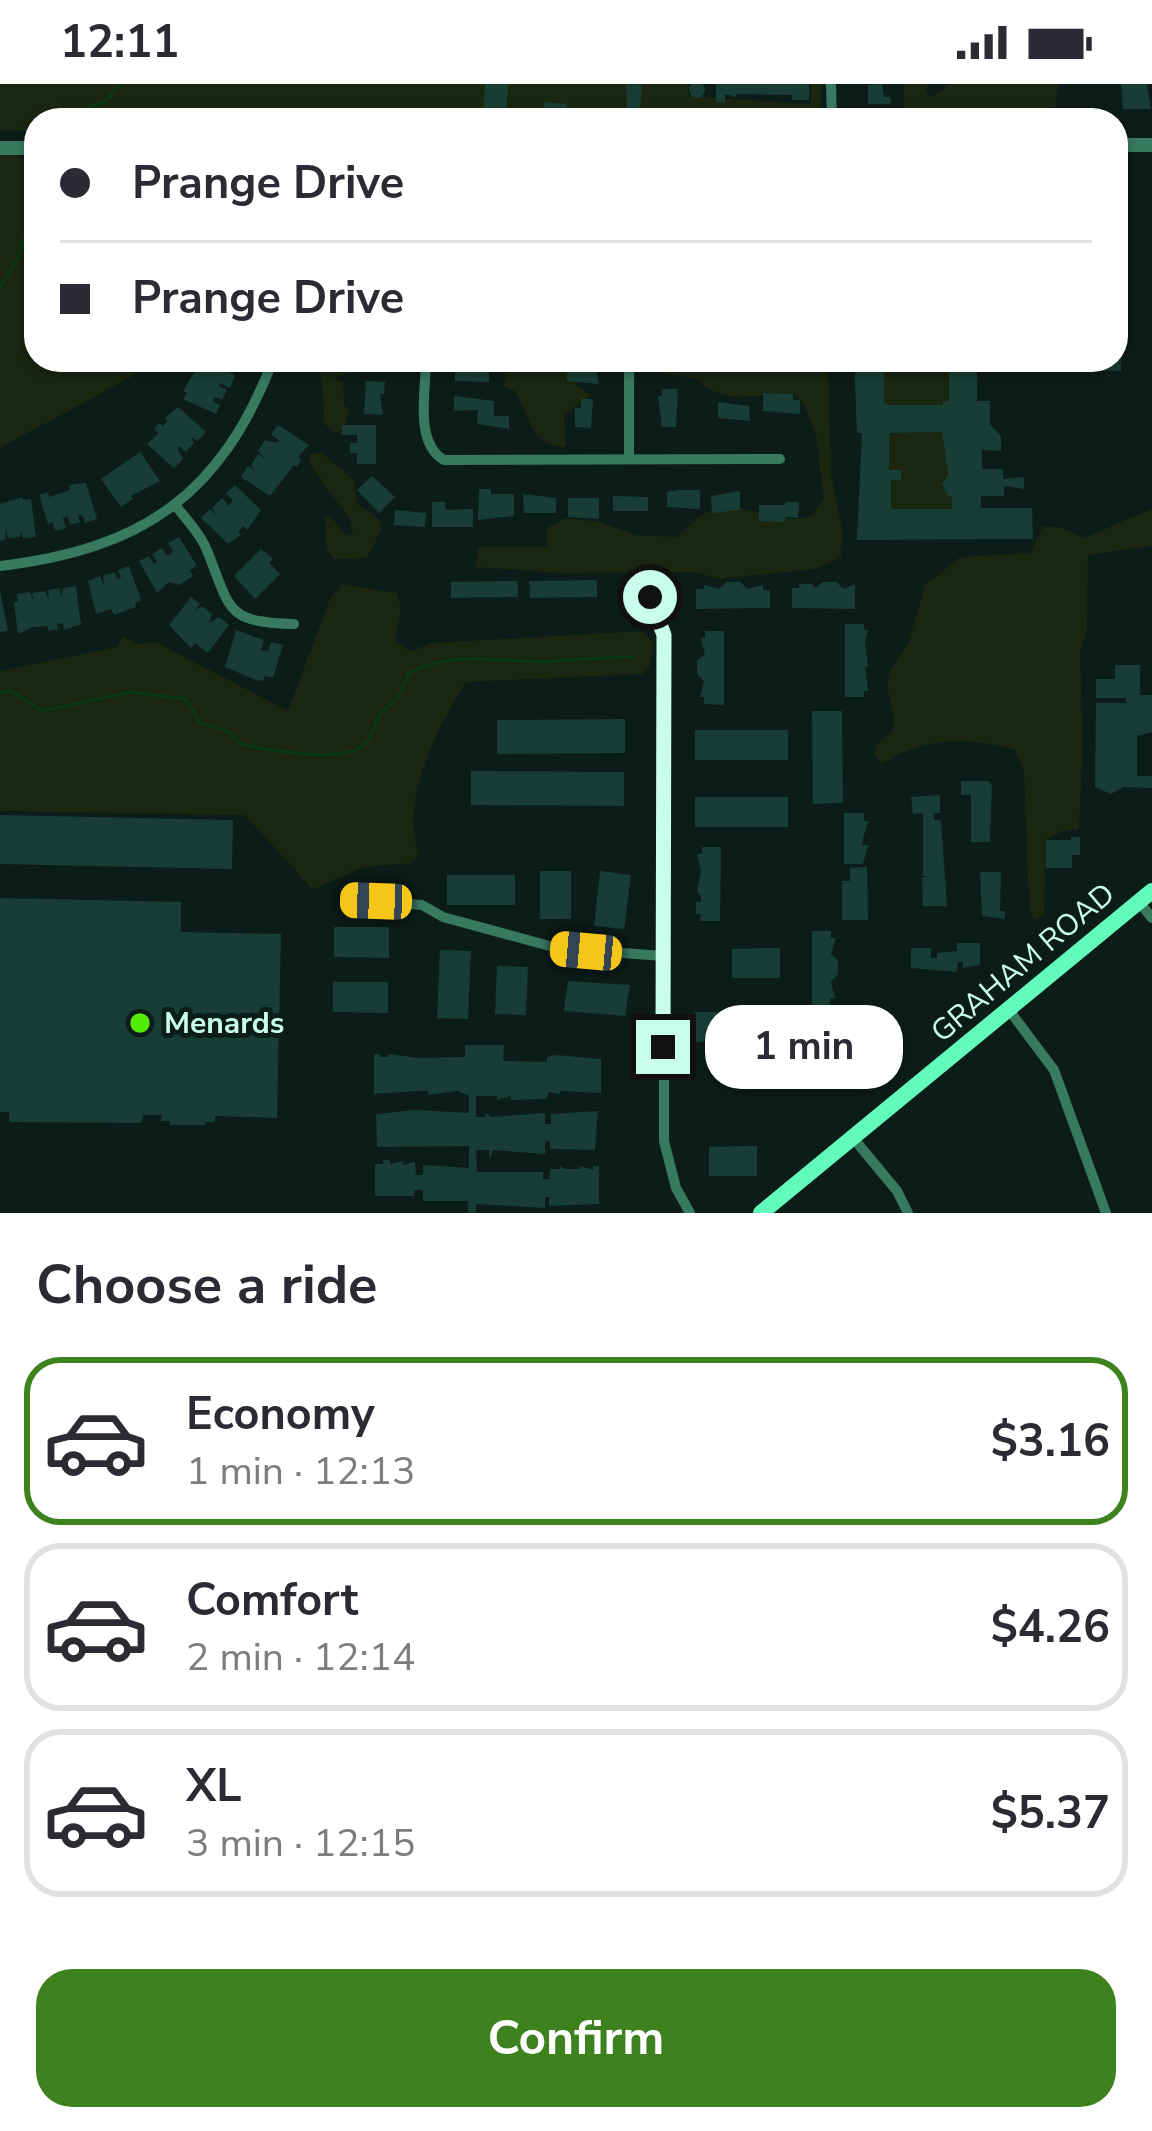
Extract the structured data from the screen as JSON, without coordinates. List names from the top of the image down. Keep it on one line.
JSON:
{"streets":{"main road":["GRAHAM ROAD"]},"places":["Menards"],"page":{"status":"12:11","banner":["Prange Drive","Prange Drive"],"bubble":"1 min","heading":"Choose a ride","list":[{"name":"Economy","note":"1 min · 12:13","value":"$3.16"},{"name":"Comfort","note":"2 min · 12:14","value":"$4.26"},{"name":"XL","note":"3 min · 12:15","value":"$5.37"}],"buttons":"Confirm"}}
